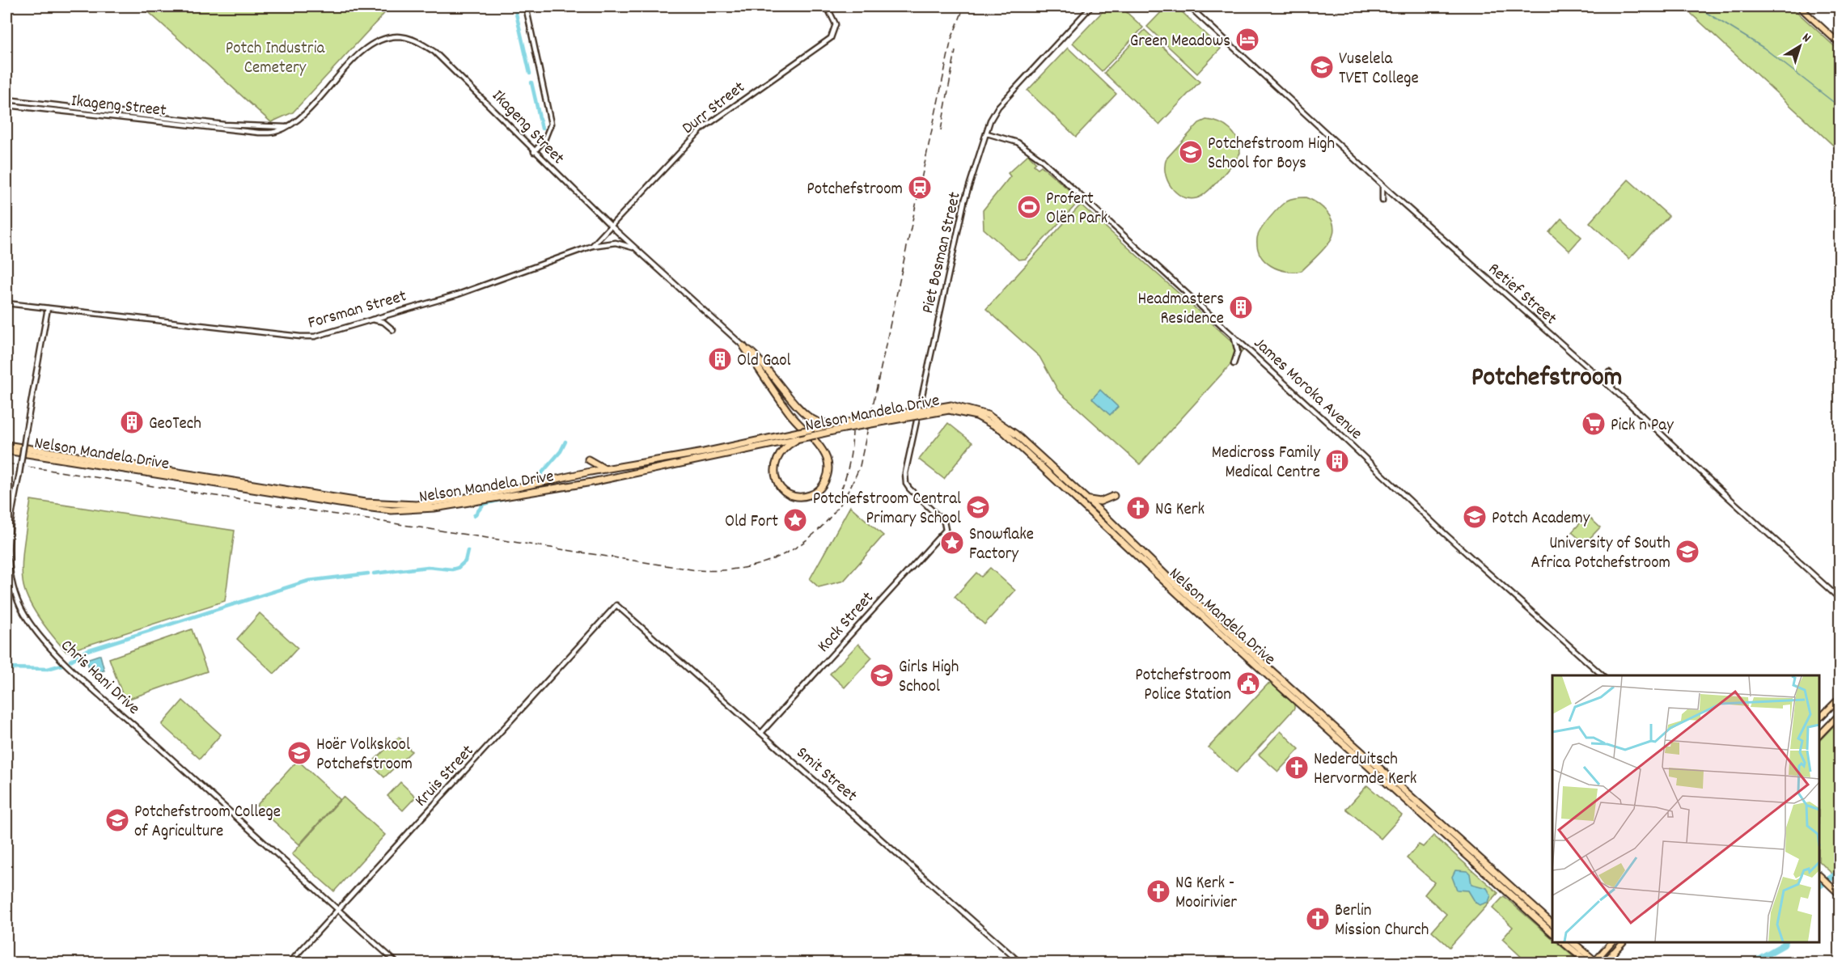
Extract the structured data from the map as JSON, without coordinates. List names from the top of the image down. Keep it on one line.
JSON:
{"streets":{"highway":["Nelson Mandela Drive"],"street":["Ikageng Street","Durr Street","Piet Bosman Street","Retief Street","Forsman Street","James Moroka Avenue","Kock Street","Chris Hani Drive","Smit Street","Kruis Street"]},"crossings":[["Ikageng Street","Durr Street"],["Ikageng Street","Forsman Street"],["Durr Street","Forsman Street"],["Piet Bosman Street","James Moroka Avenue"],["Piet Bosman Street","Kock Street"],["Forsman Street","Chris Hani Drive"],["Kock Street","Smit Street"],["Chris Hani Drive","Kruis Street"],["Smit Street","Kruis Street"]],"districts":["Potchefstroom"],"parks":["Potch Industria Cemetery"],"places":{"hotel":["Green Meadows"],"school or university":["Vuselela TVET College","Potchefstroom High School for Boys","Potchefstroom Central Primary School","Potch Academy","University of South Africa Potchefstroom","Girls High School","Hoër Volkskool Potchefstroom","Potchefstroom College of Agriculture"],"station":["Potchefstroom"],"sports":["Profert Olën Park"],"building":["Headmasters Residence","Old Gaol","GeoTech","Medicross Family Medical Centre"],"supermarket":["Pick n Pay"],"church":["NG Kerk","Nederduitsch Hervormde Kerk","NG Kerk - Mooirivier","Berlin Mission Church"],"place":["Old Fort","Snowflake Factory"],"public building":["Potchefstroom Police Station"]},"north":"top right"}
